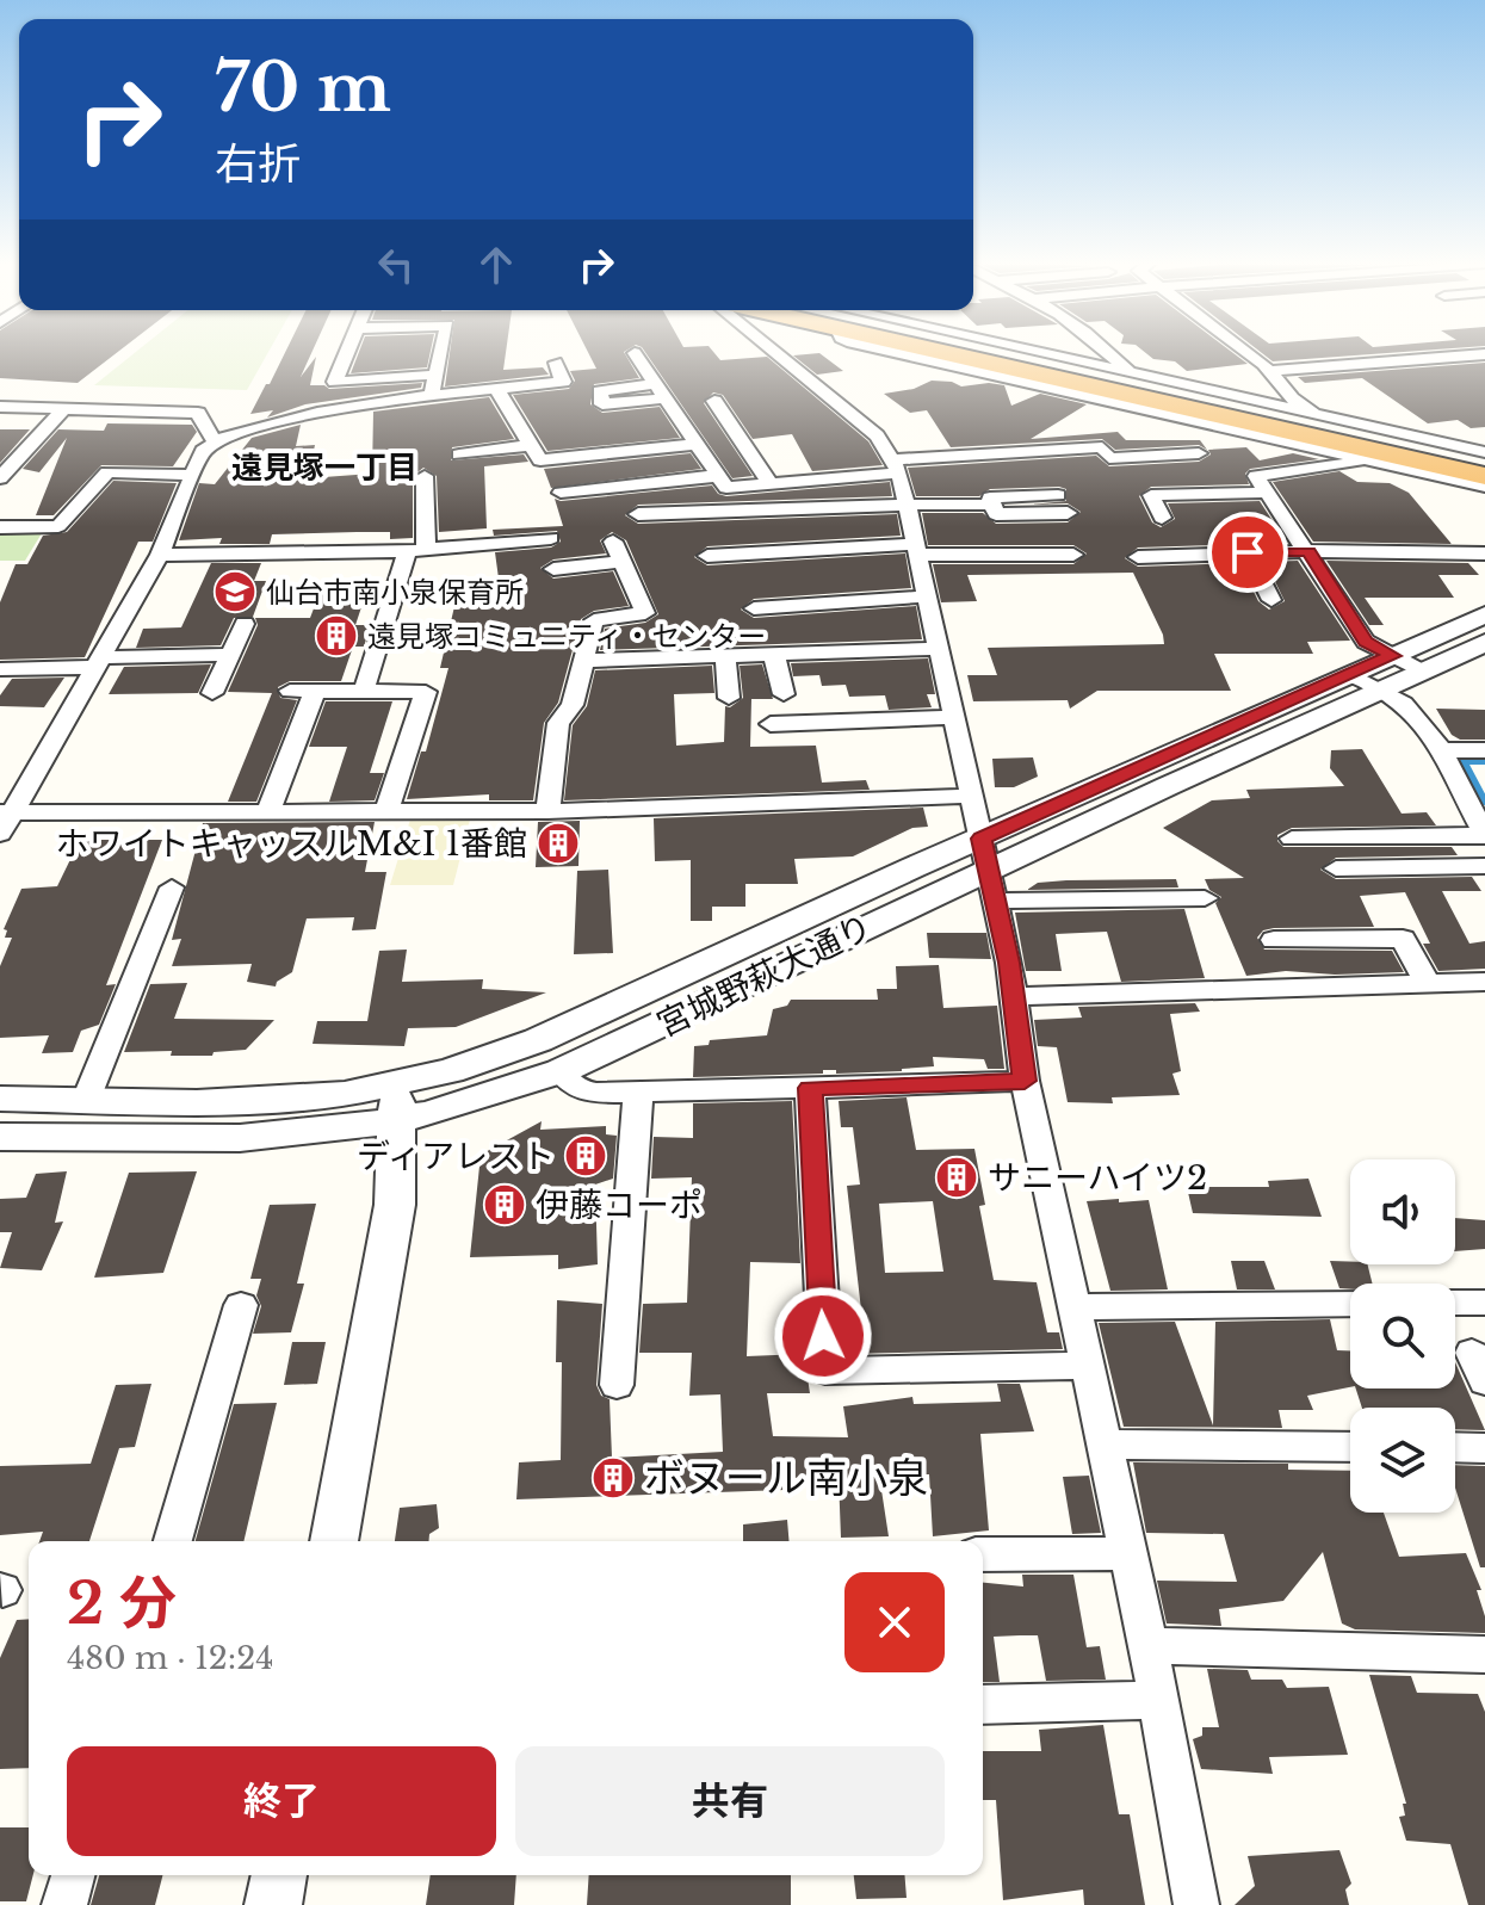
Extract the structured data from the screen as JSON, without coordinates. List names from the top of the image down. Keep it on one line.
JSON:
{"streets":{"street":["宮城野萩大通り"]},"districts":["遠見塚一丁目"],"places":{"school or university":["仙台市南小泉保育所"],"building":["遠見塚コミュニティ・センター","ホワイトキャッスルM&I 1番館","ディアレスト","サニーハイツ2","伊藤コーポ","ボヌール南小泉"]},"page":{"turn":["70 m","右折"],"heading":["2 分","480 m · 12:24"],"buttons":["終了","共有"]}}
